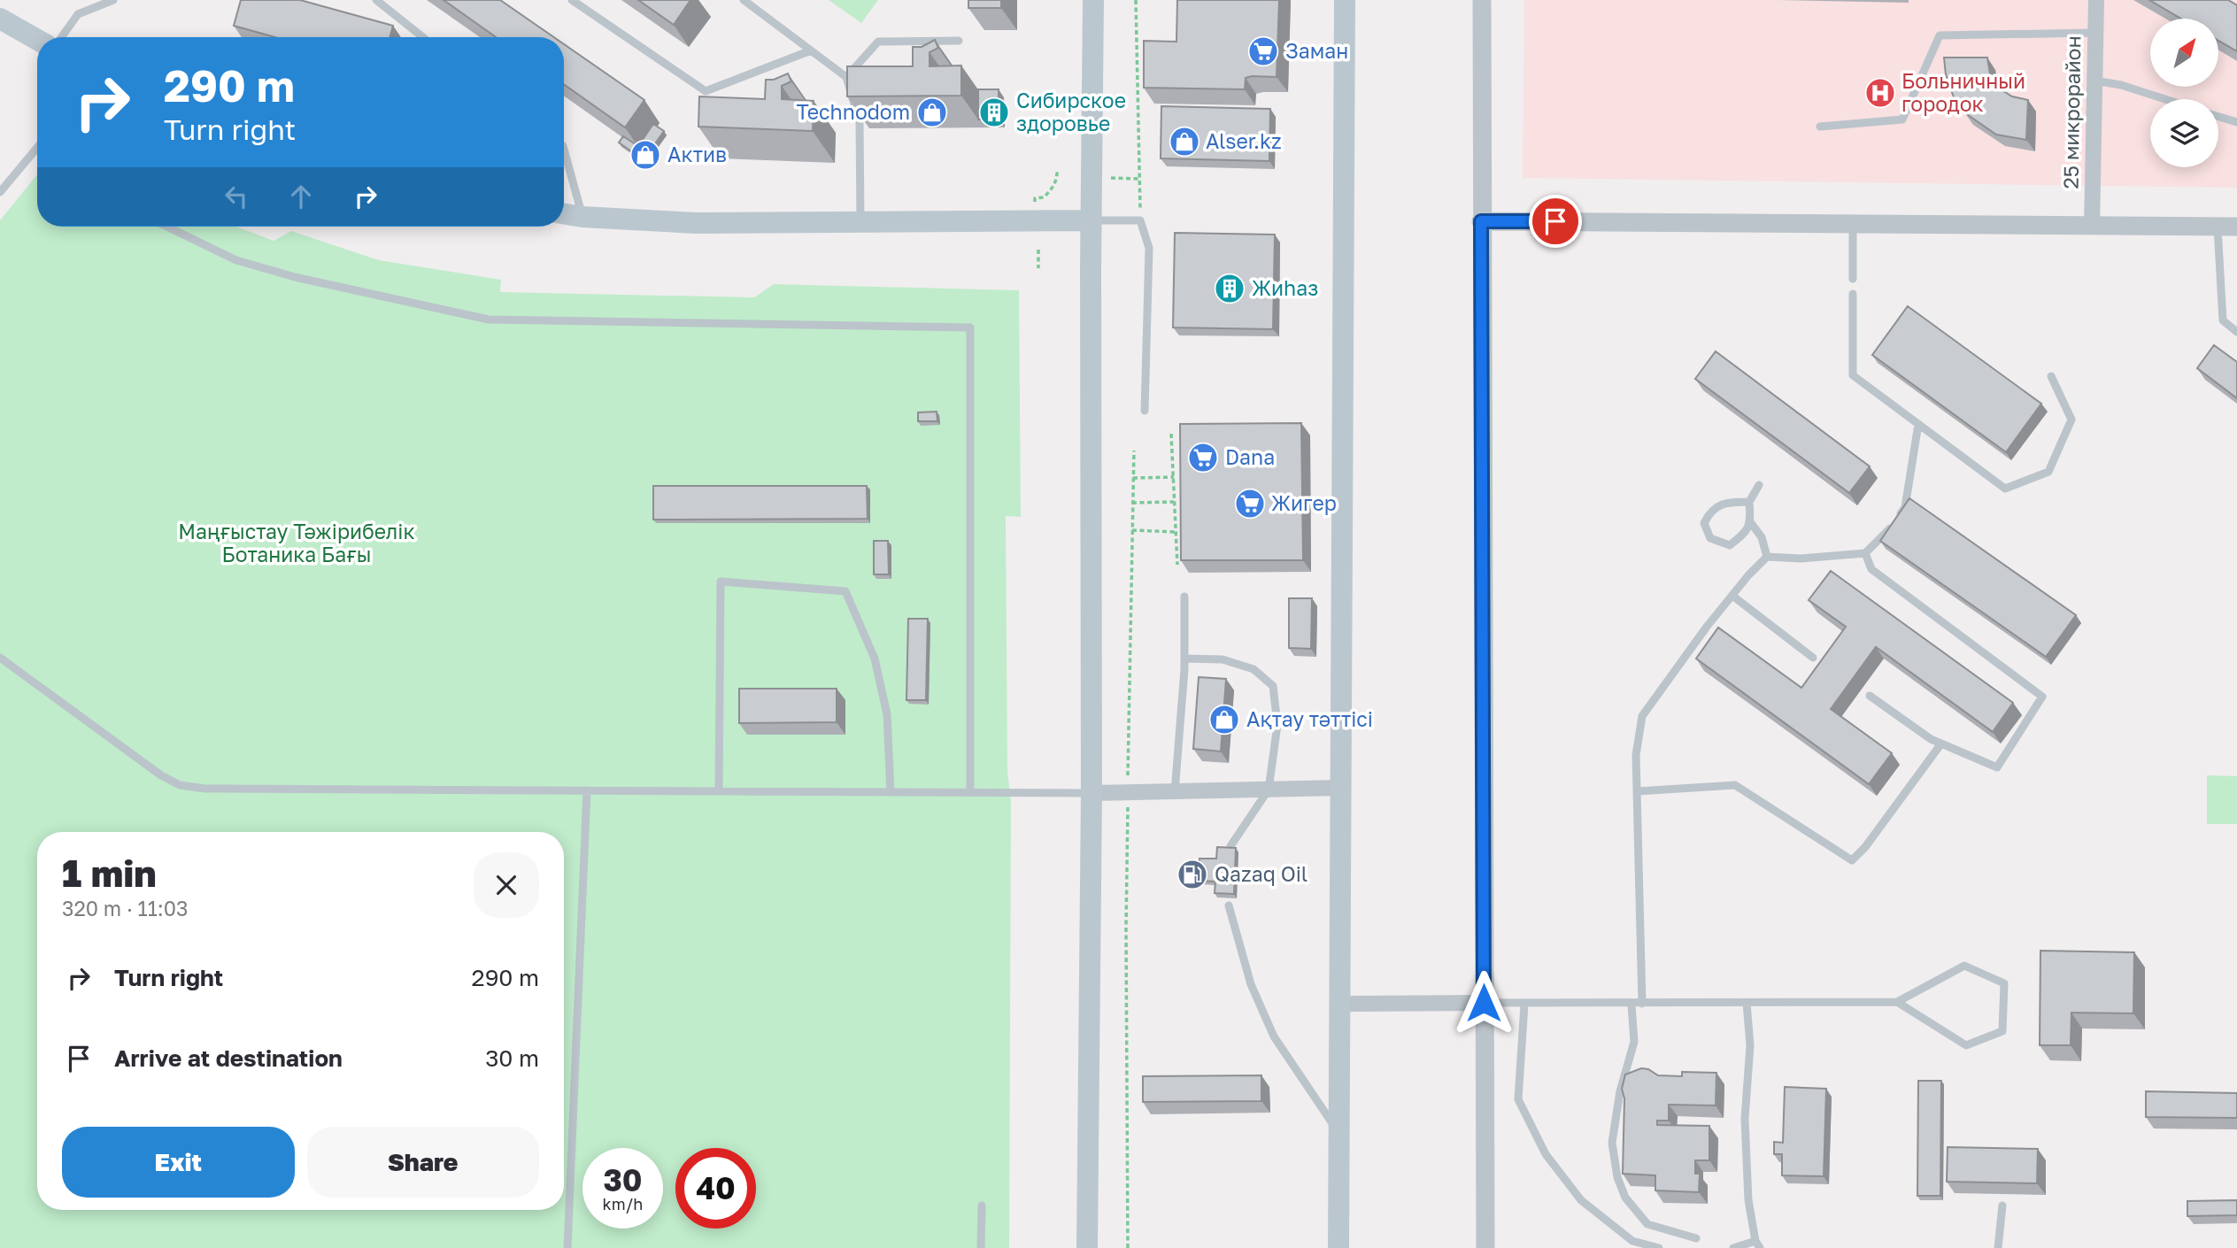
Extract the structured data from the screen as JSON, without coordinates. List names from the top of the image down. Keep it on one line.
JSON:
{"streets":{"street":["25 микрорайон"]},"parks":["Маңғыстау Тәжірибелік Ботаника Бағы"],"places":{"supermarket":["Заман","Dana","Жигер"],"hospital":["Больничный городок"],"shop":["Technodom","Alser.kz","Актив","Ақтау тәттісі"],"building":["Сибирское здоровье","Жиhаз"],"fuel station":["Qazaq Oil"]},"north":"top right","page":{"turn":["290 m","Turn right"],"heading":["1 min","320 m · 11:03"],"list":[{"name":"Turn right","value":"290 m"},{"name":"Arrive at destination","value":"30 m"}],"buttons":["Exit","Share"],"speed":"30 km/h","limit":"40"}}
